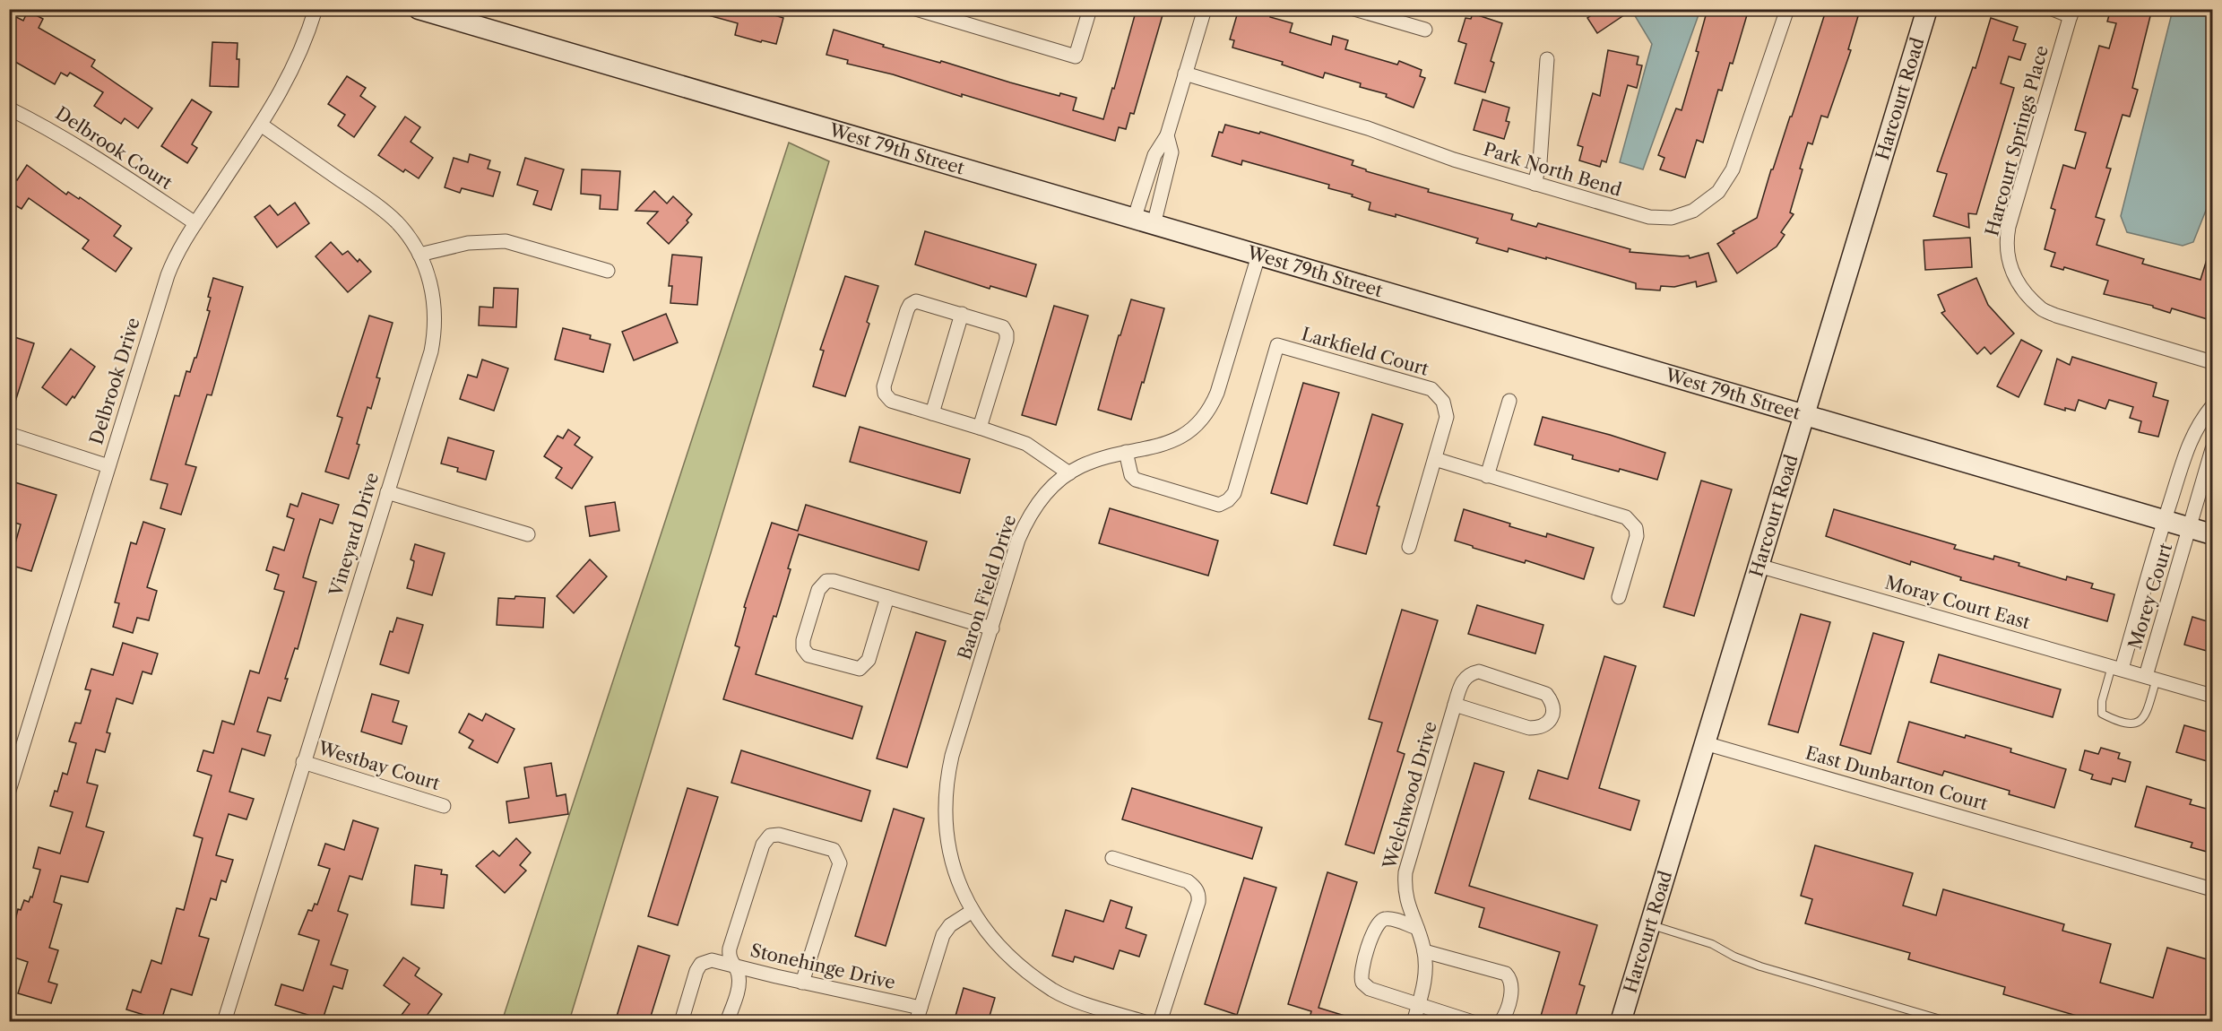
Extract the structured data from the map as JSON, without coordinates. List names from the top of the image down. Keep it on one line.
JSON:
{"streets":{"main road":["Harcourt Road","West 79th Street"],"street":["Harcourt Springs Place","Delbrook Court","Park North Bend","Larkfield Court","Delbrook Drive","Vineyard Drive","Baron Field Drive","Morey Court","Moray Court East","Westbay Court","East Dunbarton Court","Welchwood Drive","Stonehinge Drive"]},"crossings":[["Harcourt Road","West 79th Street"],["Harcourt Road","Moray Court East"],["Harcourt Road","East Dunbarton Court"],["Delbrook Court","Delbrook Drive"],["West 79th Street","Baron Field Drive"],["West 79th Street","Morey Court"],["Larkfield Court","Baron Field Drive"],["Delbrook Drive","Vineyard Drive"],["Vineyard Drive","Westbay Court"],["Morey Court","Moray Court East"]]}
